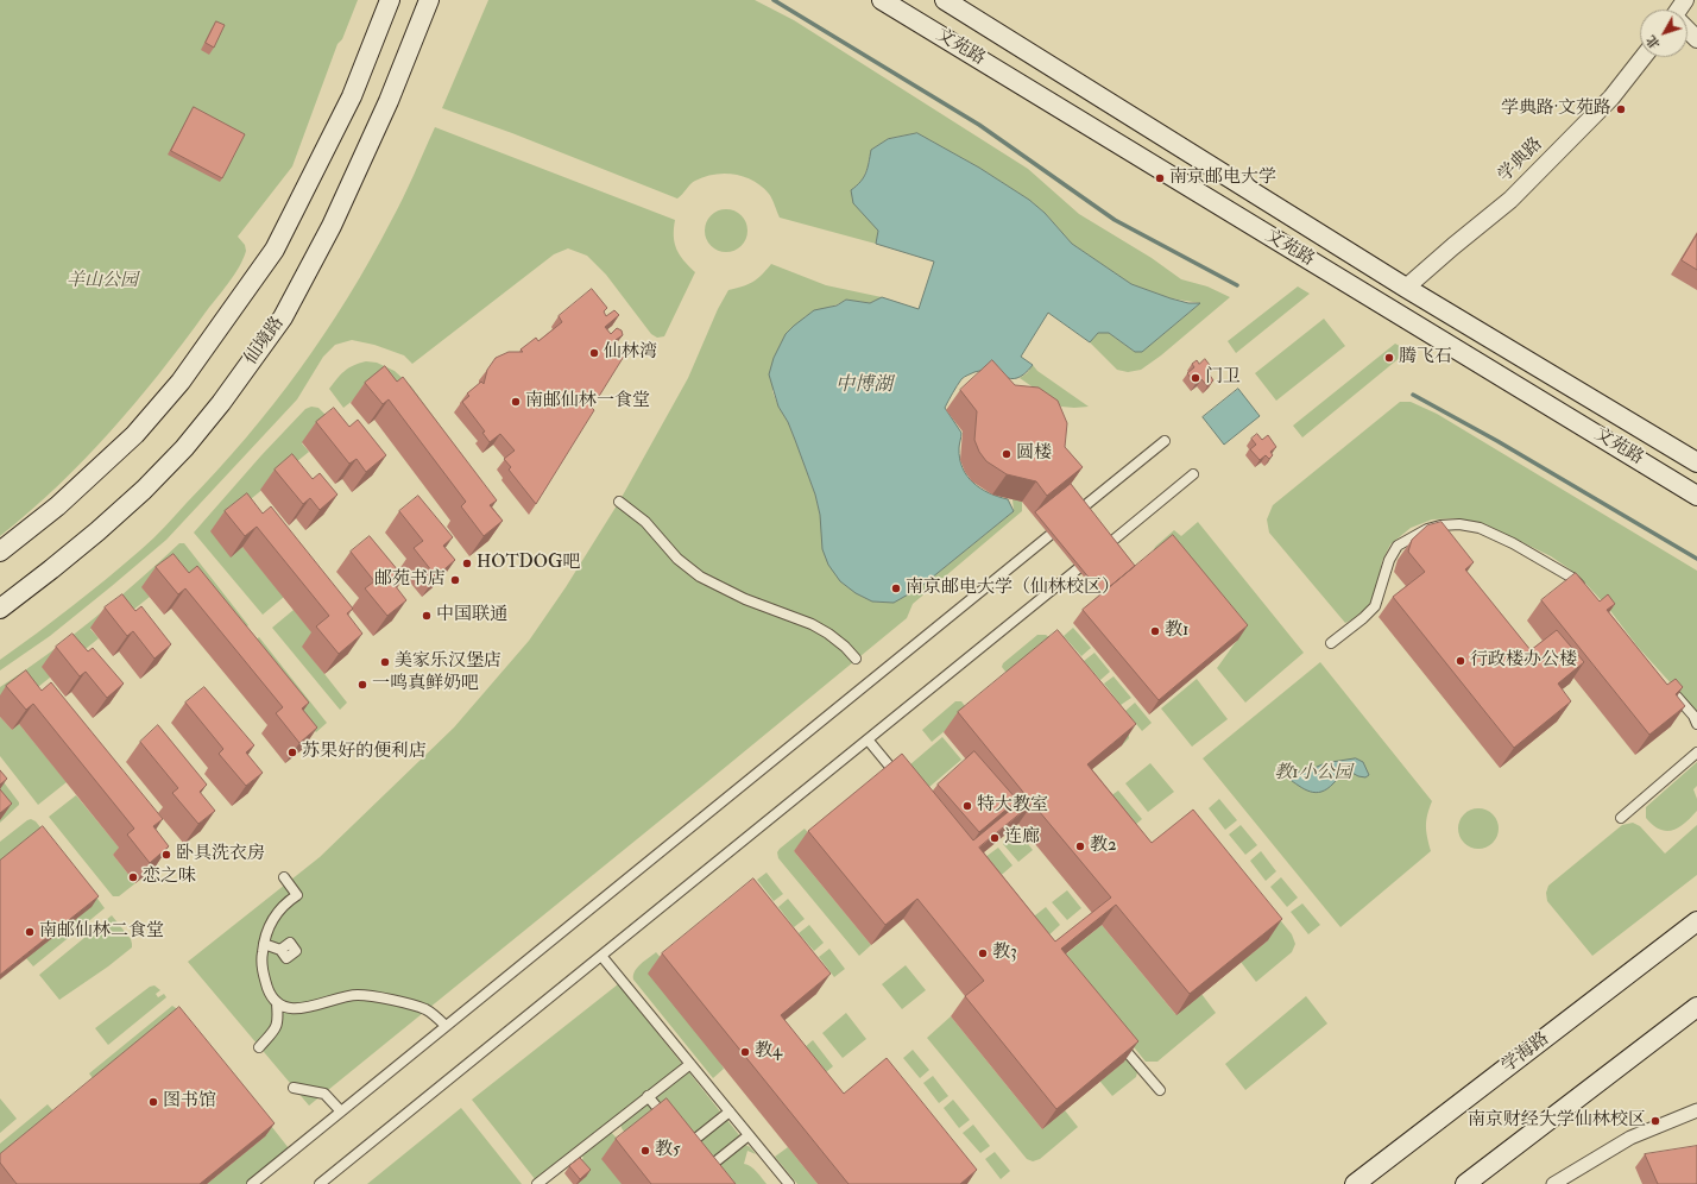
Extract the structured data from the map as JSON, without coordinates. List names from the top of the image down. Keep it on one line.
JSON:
{"streets":{"main road":["文苑路","仙境路","学海路"],"street":["学典路"]},"crossings":[["文苑路","学典路"]],"water":["中博湖"],"parks":["羊山公园","教1小公园"],"places":["学典路·文苑路","南京邮电大学","仙林湾","腾飞石","门卫","南邮仙林一食堂","圆楼","HOTDOG吧","邮苑书店","南京邮电大学（仙林校区）","中国联通","教1","行政楼办公楼","美家乐汉堡店","一鸣真鲜奶吧","苏果好的便利店","特大教室","连廊","教2","卧具洗衣房","恋之味","南邮仙林二食堂","教3","教4","图书馆","南京财经大学仙林校区","教5"],"north":"bottom left"}
